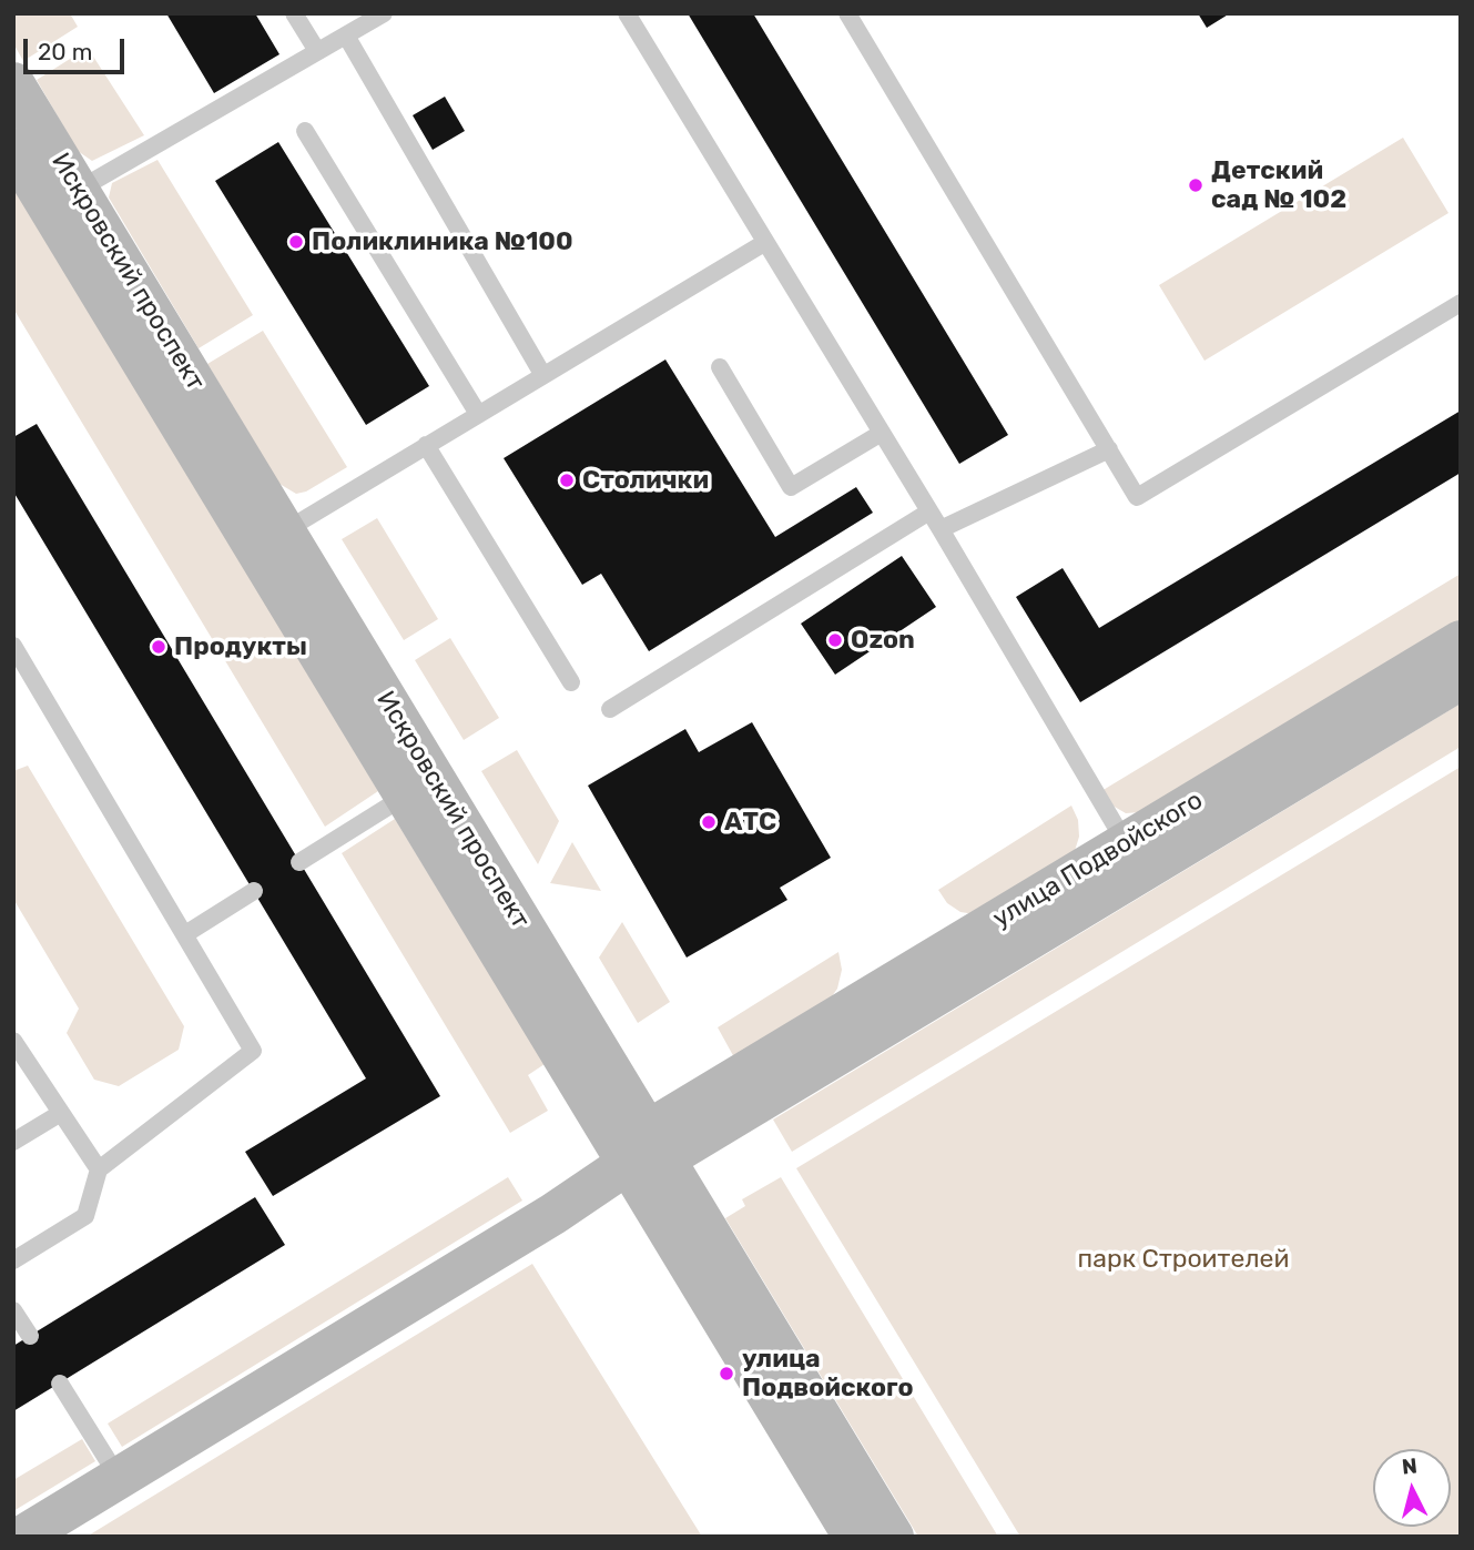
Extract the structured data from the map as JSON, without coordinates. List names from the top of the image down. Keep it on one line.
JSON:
{"streets":{"street":["Искровский проспект","улица Подвойского"]},"crossings":[["Искровский проспект","улица Подвойского"]],"parks":["парк Строителей"],"places":["Детский сад № 102","Поликлиника №100","Столички","Ozon","Продукты","АТС","улица Подвойского"],"scale_bar":"20 m","north":"top"}
